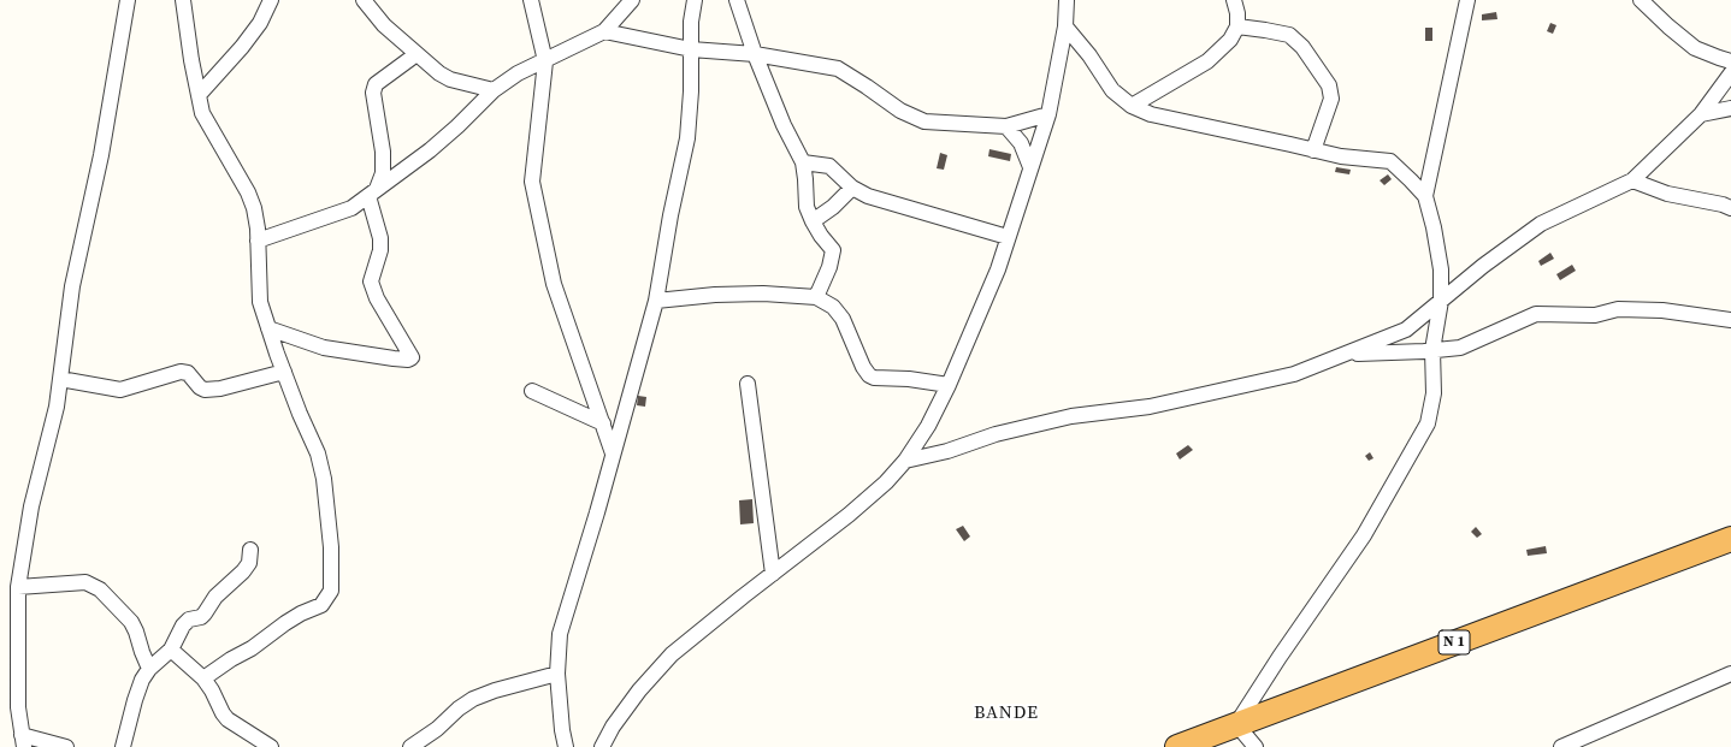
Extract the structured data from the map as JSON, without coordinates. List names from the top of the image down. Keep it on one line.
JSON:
{"streets":{"highway":["N 1"]},"districts":["BANDE"]}
